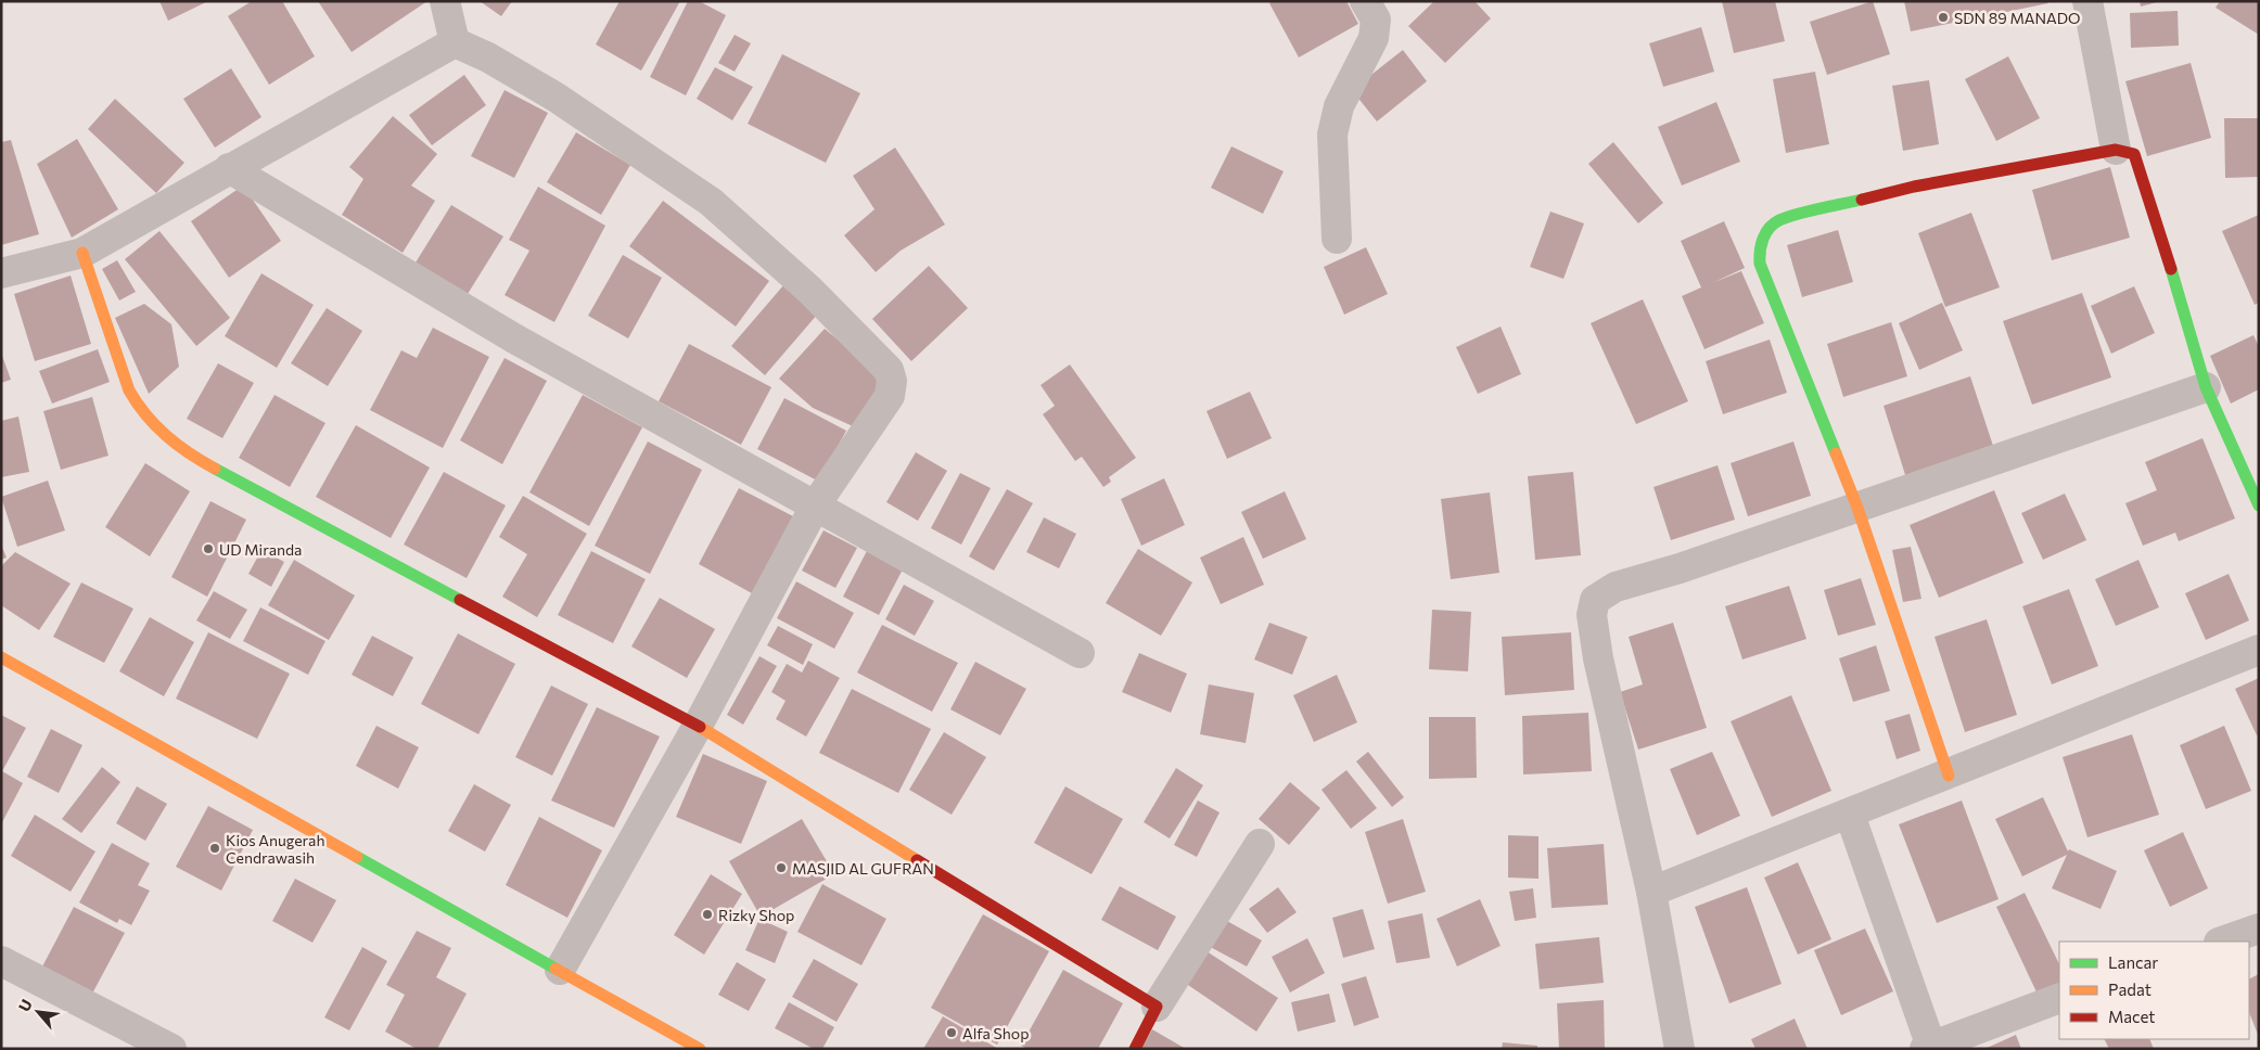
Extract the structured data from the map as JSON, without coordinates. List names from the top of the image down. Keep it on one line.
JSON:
{"places":["SDN 89 MANADO","UD Miranda","Kios Anugerah Cendrawasih","MASJID AL GUFRAN","Rizky Shop","Alfa Shop"],"legend":["Lancar","Padat","Macet"],"north":"top left"}
